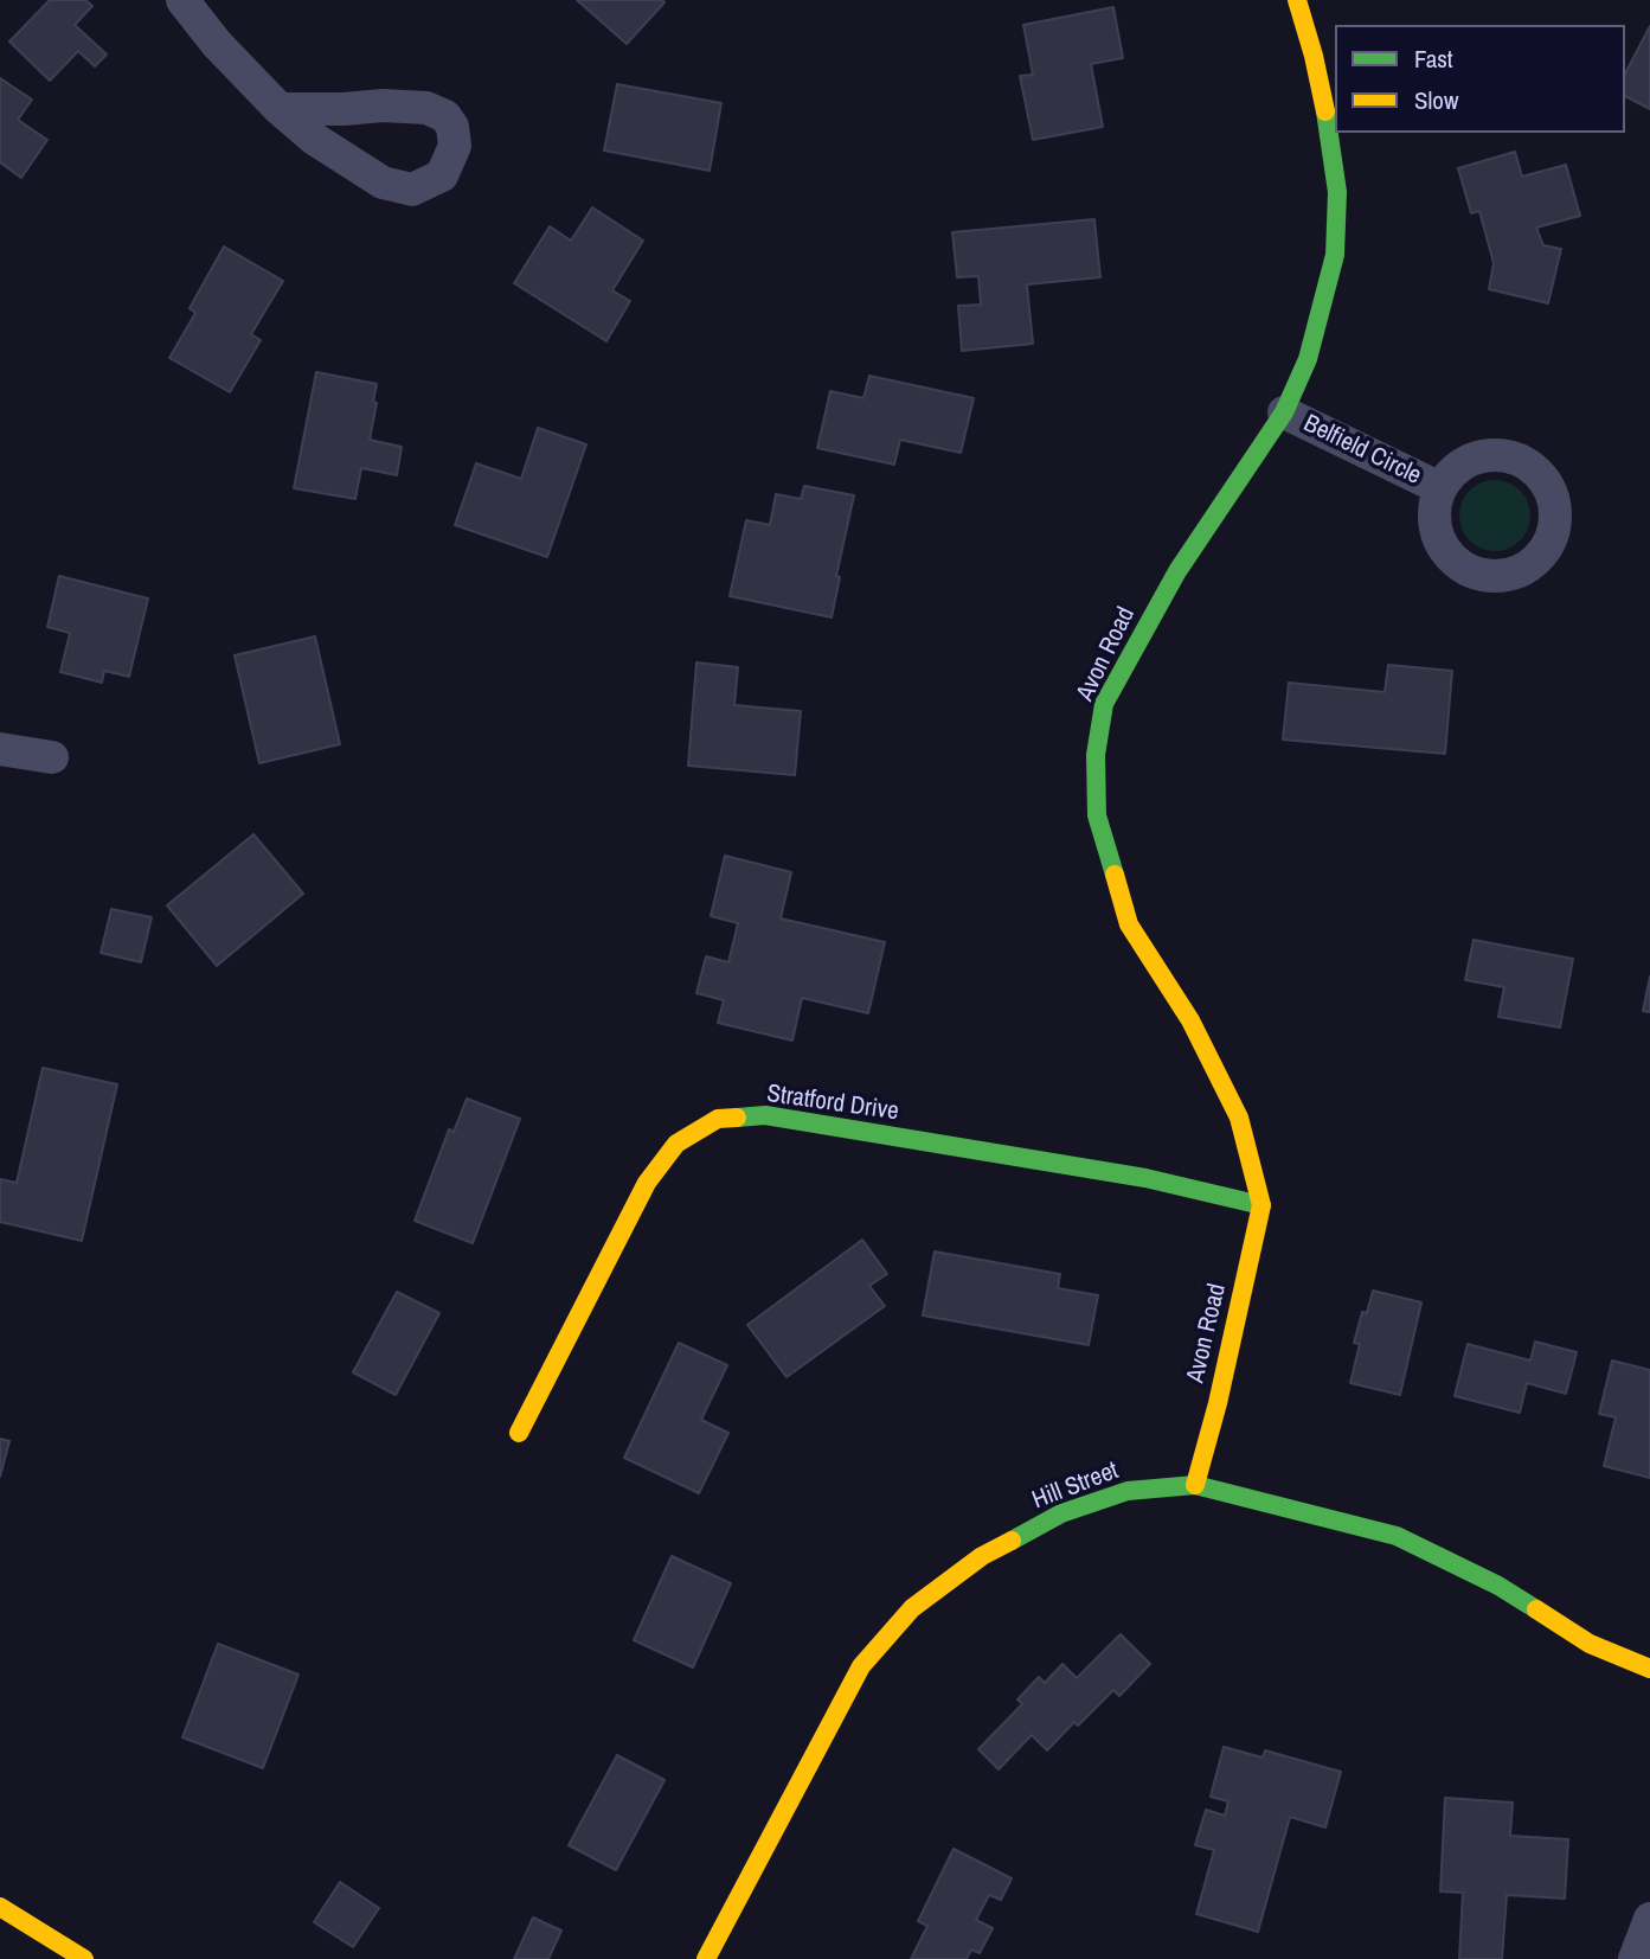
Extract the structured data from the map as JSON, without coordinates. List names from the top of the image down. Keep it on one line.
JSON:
{"streets":{"street":["Belfield Circle","Avon Road","Stratford Drive","Hill Street"]},"crossings":[["Belfield Circle","Avon Road"],["Avon Road","Stratford Drive"],["Avon Road","Hill Street"]],"legend":["Fast","Slow"]}
